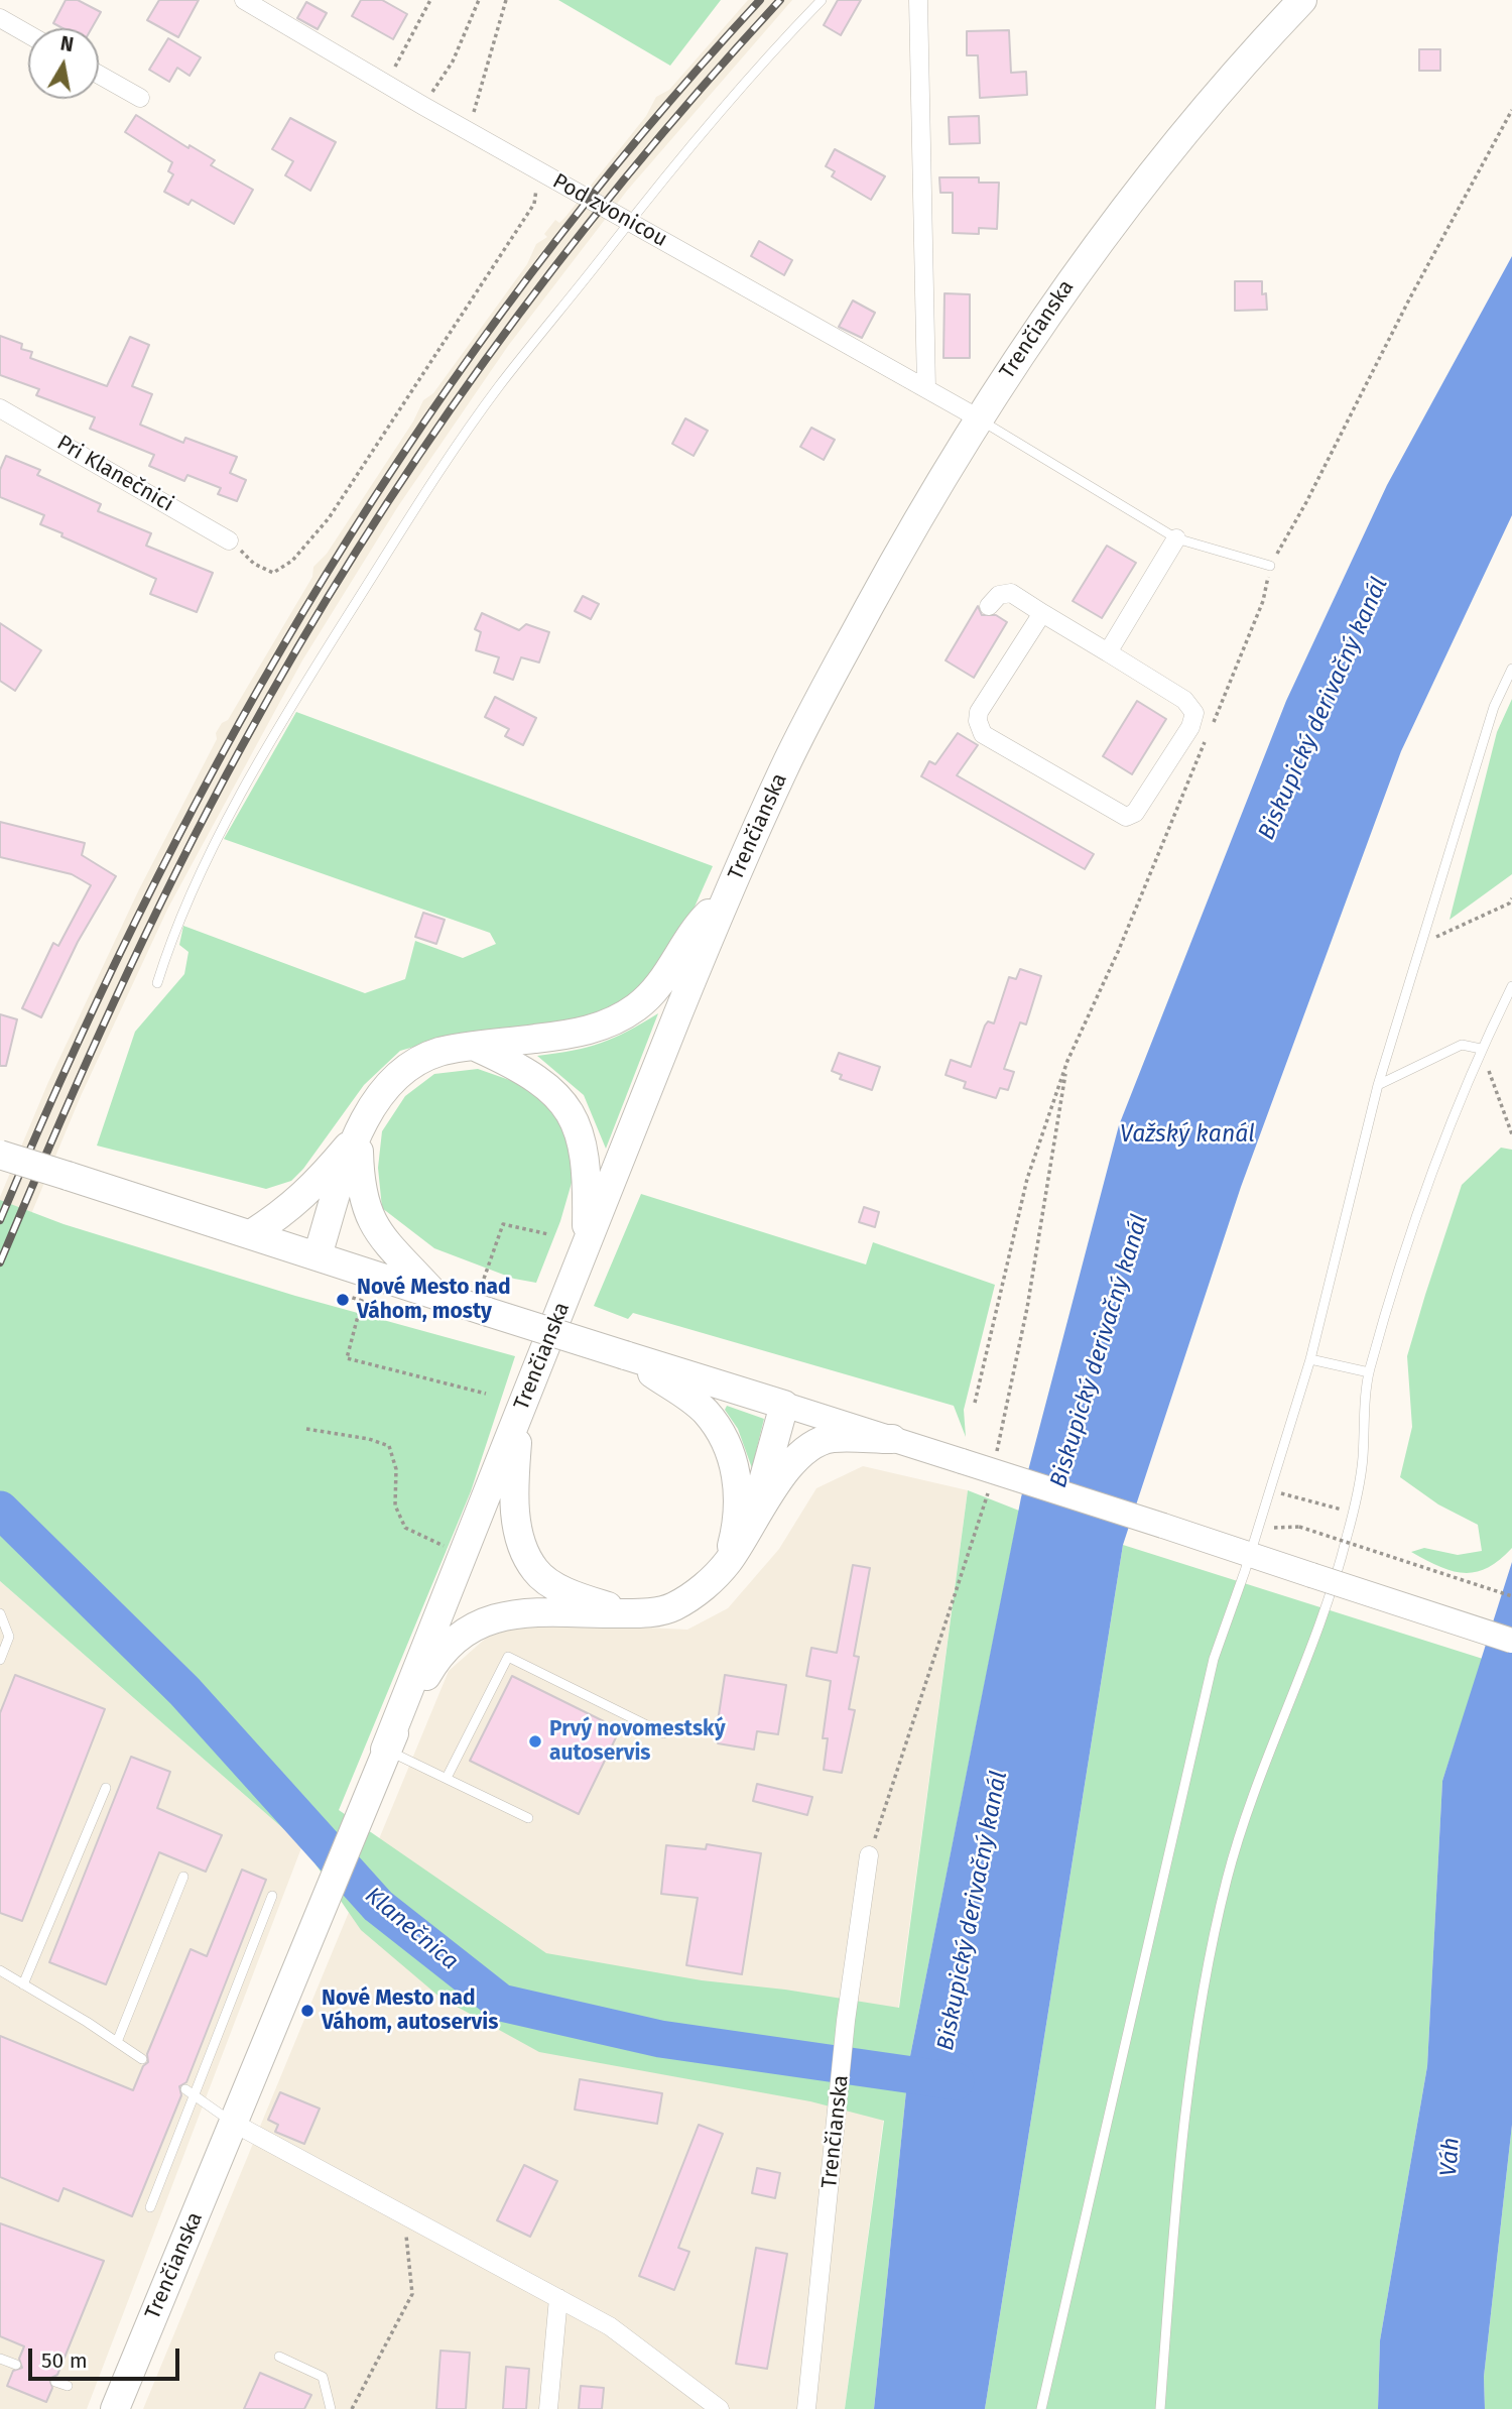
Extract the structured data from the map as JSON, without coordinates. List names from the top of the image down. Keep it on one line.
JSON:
{"streets":{"main road":["Trenčianska"],"street":["Pod zvonicou","Pri Klanečnici"]},"crossings":[["Pod zvonicou","Trenčianska"]],"water":["Biskupický derivačný kanál","Važský kanál","Klanečnica","Váh"],"places":["Nové Mesto nad Váhom, mosty","Prvý novomestský autoservis","Nové Mesto nad Váhom, autoservis"],"scale_bar":"50 m","north":"top"}
